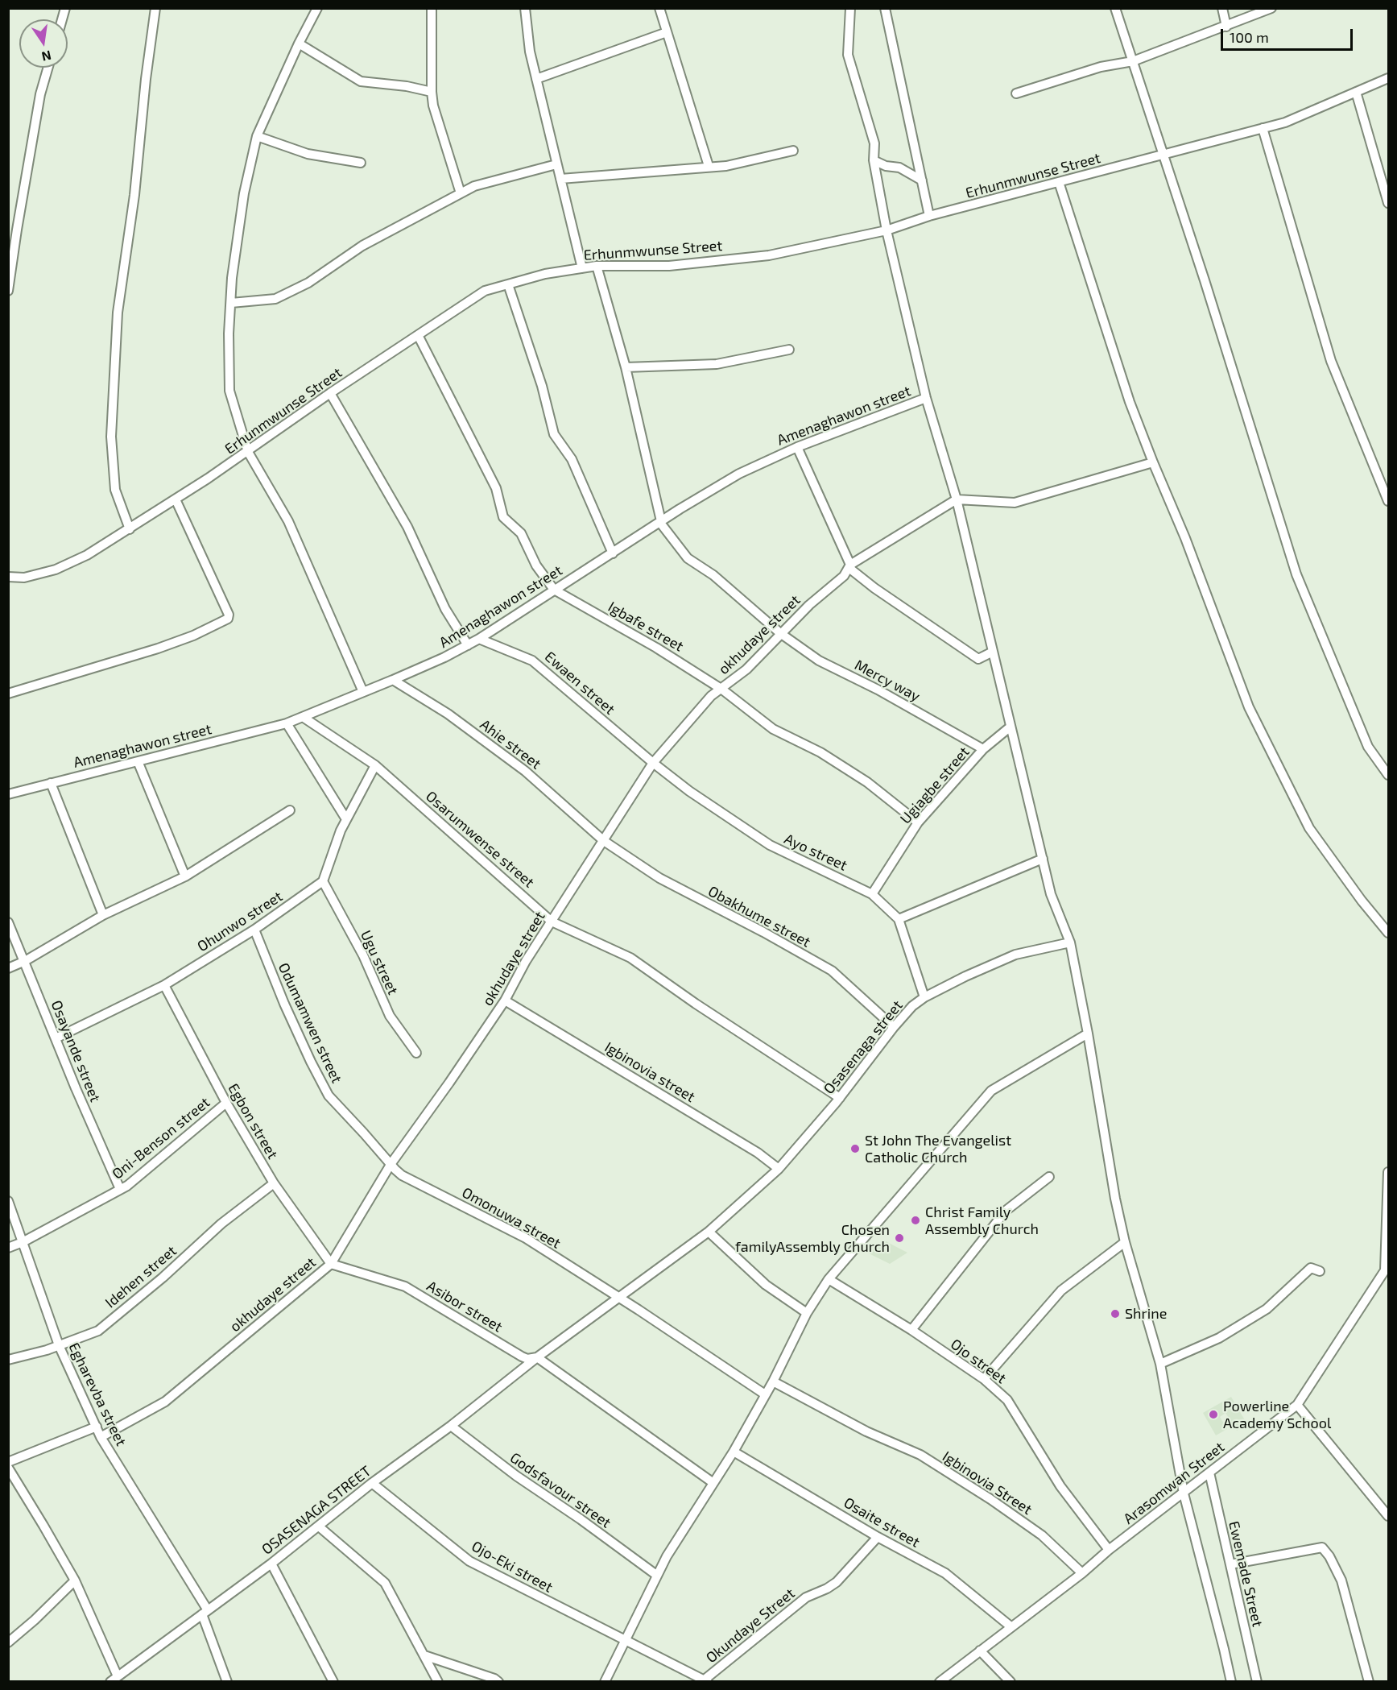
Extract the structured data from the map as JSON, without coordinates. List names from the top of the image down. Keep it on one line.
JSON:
{"streets":{"street":["Erhunmwunse Street","Amenaghawon street","Igbafe street","okhudaye street","Mercy way","Ewaen street","Ahie street","Ugiagbe street","Osarumwense street","Ayo street","Obakhume street","Ohunwo street","Ugu street","Odumamwen street","Osasenaga street","Osayande street","Igbinovia street","Egbon street","Oni-Benson street","Omonuwa street","Idehen street","Asibor street","Ojo street","Egharevba street","Igbinovia Street","Arasomwan Street","Godsfavour street","OSASENAGA STREET","Osaite street","Ojo-Eki street","Ewemade Street","Okundaye Street"]},"crossings":[["Amenaghawon street","Igbafe street"],["Amenaghawon street","Mercy way"],["Amenaghawon street","Ewaen street"],["Amenaghawon street","Ahie street"],["Amenaghawon street","Osarumwense street"],["Igbafe street","okhudaye street"],["Igbafe street","Ugiagbe street"],["okhudaye street","Mercy way"],["okhudaye street","Ewaen street"],["okhudaye street","Ahie street"],["okhudaye street","Osarumwense street"],["okhudaye street","Ayo street"],["okhudaye street","Obakhume street"],["okhudaye street","Odumamwen street"],["okhudaye street","Igbinovia street"],["okhudaye street","Egbon street"],["okhudaye street","Omonuwa street"],["okhudaye street","Asibor street"],["okhudaye street","Egharevba street"],["Mercy way","Ugiagbe street"],["Ewaen street","Ayo street"],["Ahie street","Obakhume street"],["Ugiagbe street","Ayo street"],["Osarumwense street","Osasenaga street"],["Ayo street","Osasenaga street"],["Obakhume street","Osasenaga street"],["Ohunwo street","Ugu street"],["Ohunwo street","Odumamwen street"],["Ohunwo street","Osayande street"],["Ohunwo street","Egbon street"],["Odumamwen street","Omonuwa street"],["Osasenaga street","Igbinovia street"],["Osasenaga street","Omonuwa street"],["Osasenaga street","OSASENAGA STREET"],["Osayande street","Oni-Benson street"],["Egbon street","Oni-Benson street"],["Egbon street","Idehen street"],["Egbon street","Asibor street"],["Oni-Benson street","Egharevba street"],["Omonuwa street","OSASENAGA STREET"],["Idehen street","Egharevba street"],["Asibor street","OSASENAGA STREET"],["Ojo street","Arasomwan Street"],["Egharevba street","OSASENAGA STREET"],["Igbinovia Street","Arasomwan Street"],["Arasomwan Street","Osaite street"],["Arasomwan Street","Ewemade Street"],["Godsfavour street","OSASENAGA STREET"],["OSASENAGA STREET","Ojo-Eki street"],["Osaite street","Okundaye Street"]],"places":["St John The Evangelist Catholic Church","Christ Family Assembly Church","Chosen familyAssembly Church","Shrine","Powerline Academy School"],"scale_bar":"100 m","north":"bottom"}
